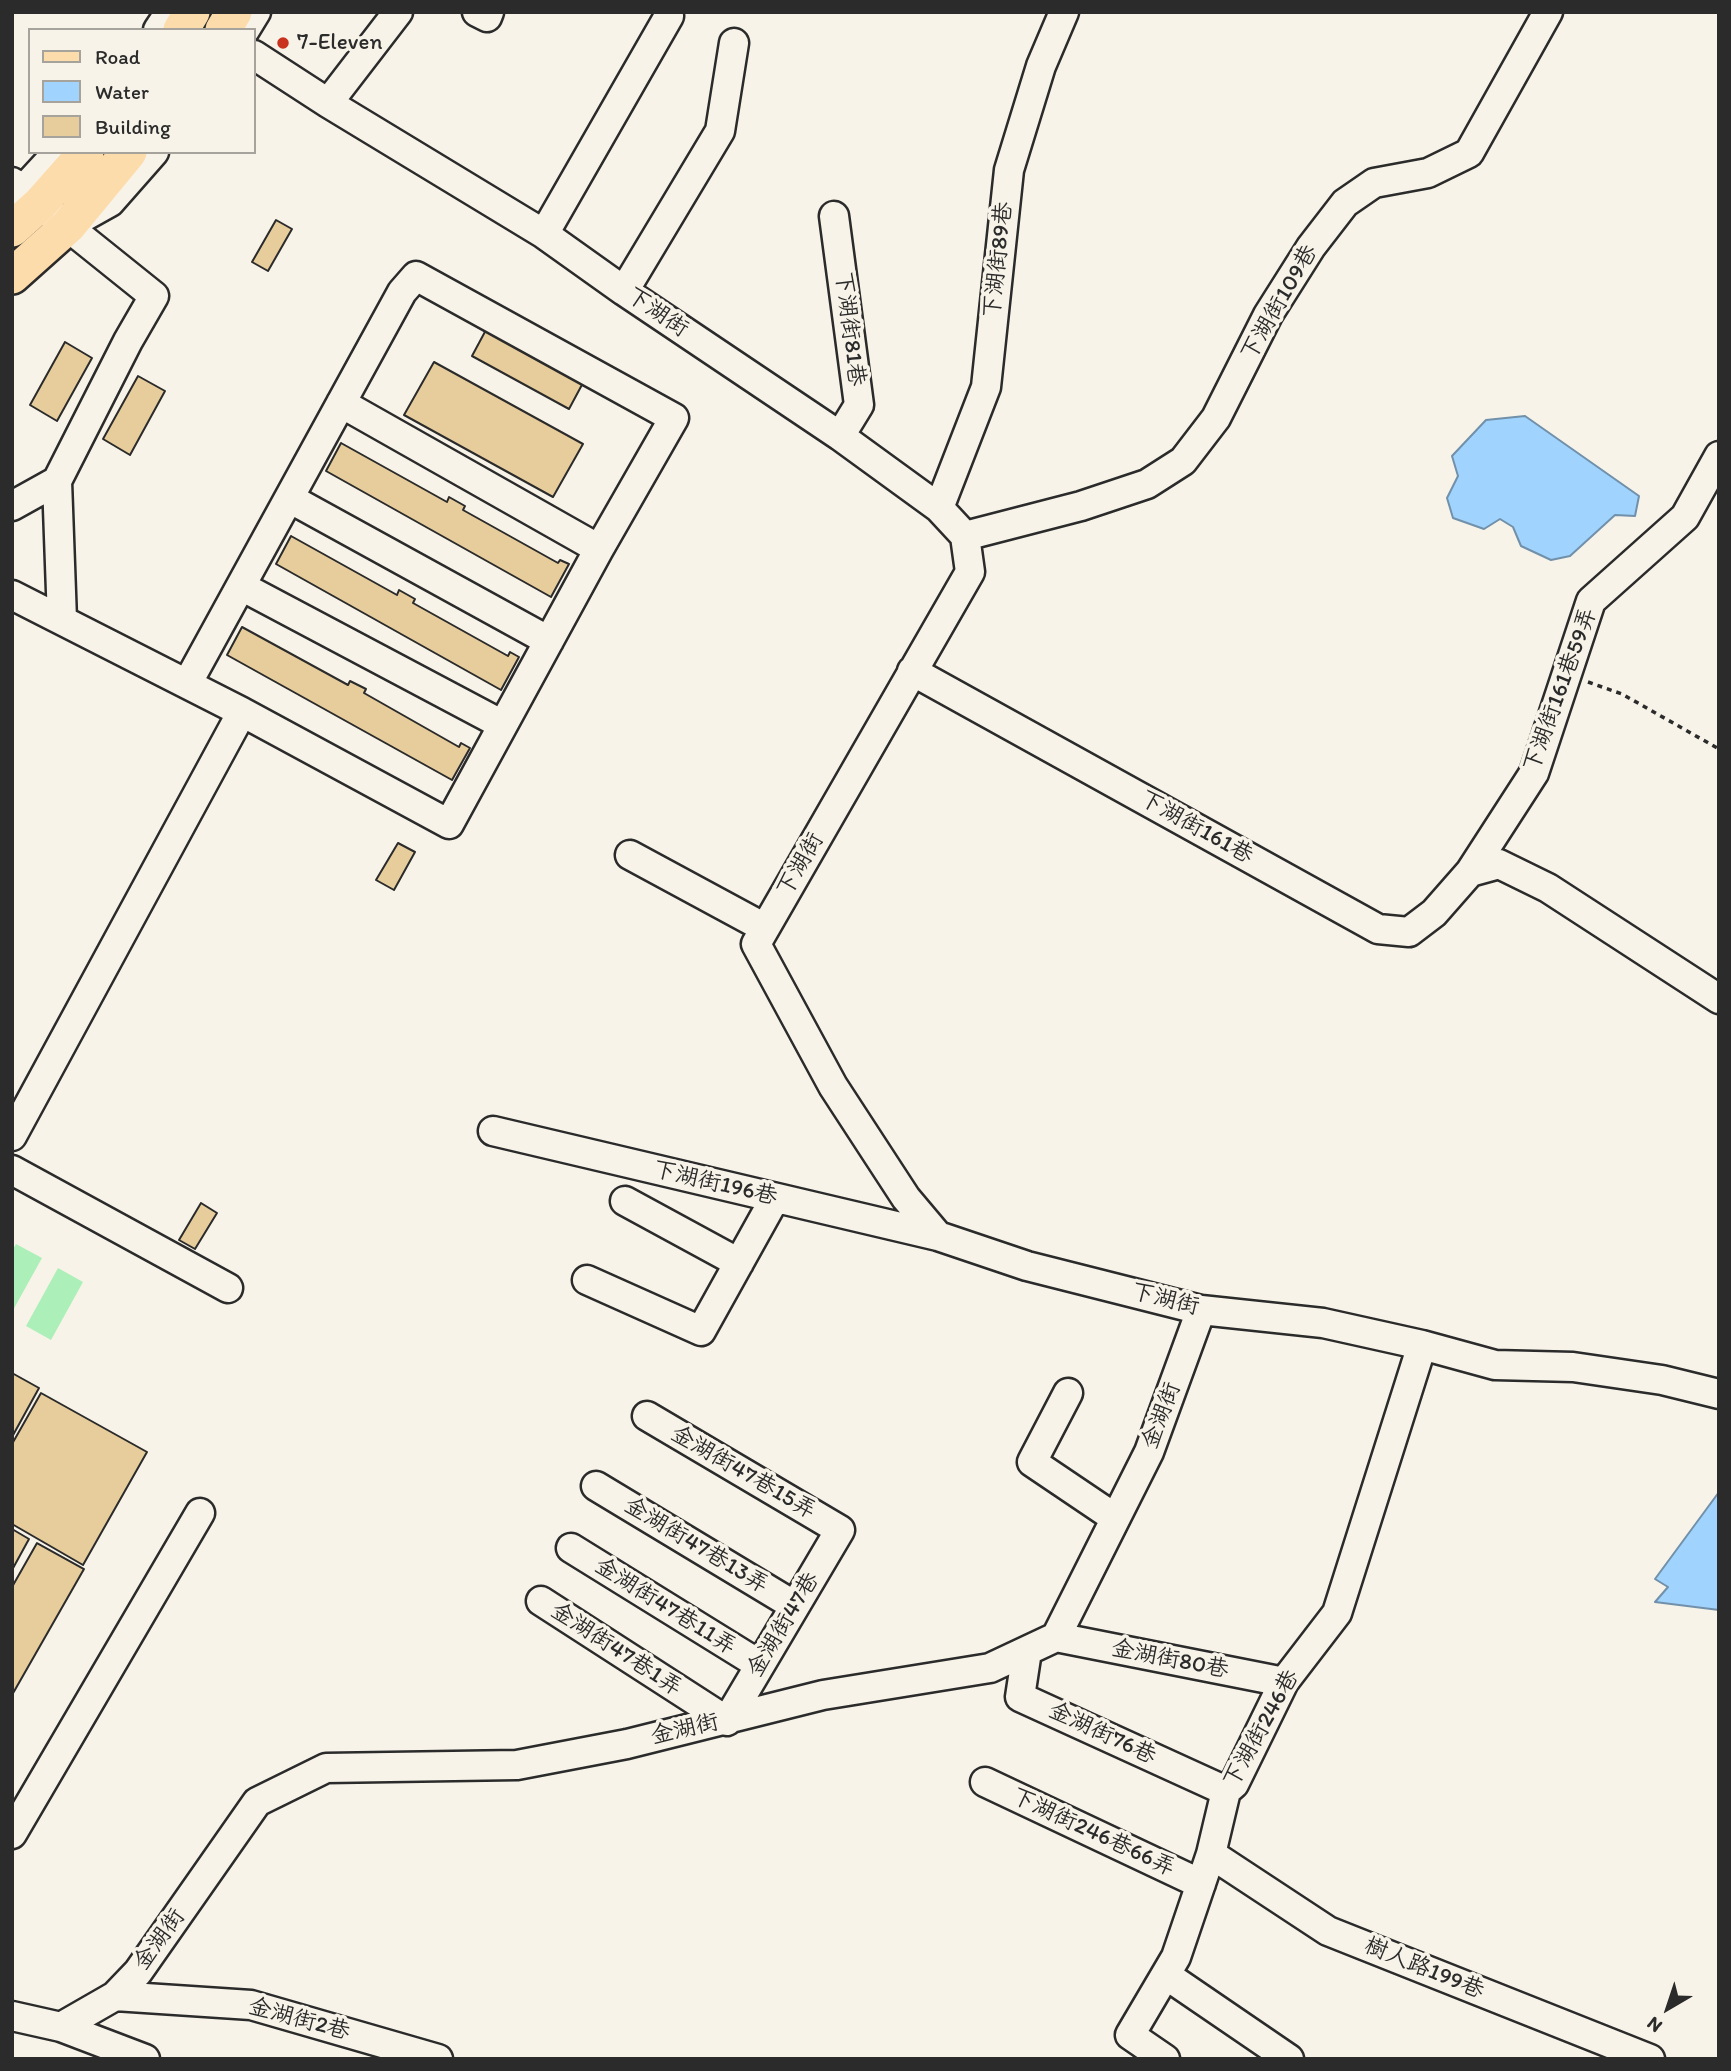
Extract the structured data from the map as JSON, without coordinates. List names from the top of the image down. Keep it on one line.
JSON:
{"streets":{"street":["下湖街89巷","下湖街109巷","下湖街","下湖街81巷","下湖街161巷59弄","下湖街161巷","下湖街196巷","金湖街","金湖街47巷15弄","金湖街47巷13弄","金湖街47巷11弄","金湖街47巷","金湖街47巷1弄","金湖街80巷","下湖街246巷","金湖街76巷","下湖街246巷66弄","樹人路199巷","金湖街2巷"]},"crossings":[["下湖街89巷","下湖街"],["下湖街109巷","下湖街"],["下湖街","下湖街81巷"],["下湖街","下湖街161巷"],["下湖街","下湖街196巷"],["下湖街","金湖街"],["下湖街","下湖街246巷"],["下湖街161巷59弄","下湖街161巷"],["金湖街","金湖街47巷"],["金湖街","金湖街47巷1弄"],["金湖街","金湖街80巷"],["金湖街","金湖街76巷"],["金湖街","金湖街2巷"],["金湖街47巷15弄","金湖街47巷"],["金湖街47巷13弄","金湖街47巷"],["金湖街47巷11弄","金湖街47巷"],["金湖街47巷","金湖街47巷1弄"],["金湖街80巷","下湖街246巷"],["下湖街246巷","金湖街76巷"],["下湖街246巷","下湖街246巷66弄"],["下湖街246巷","樹人路199巷"]],"places":["7-Eleven"],"legend":["Road","Water","Building"],"north":"bottom left"}
